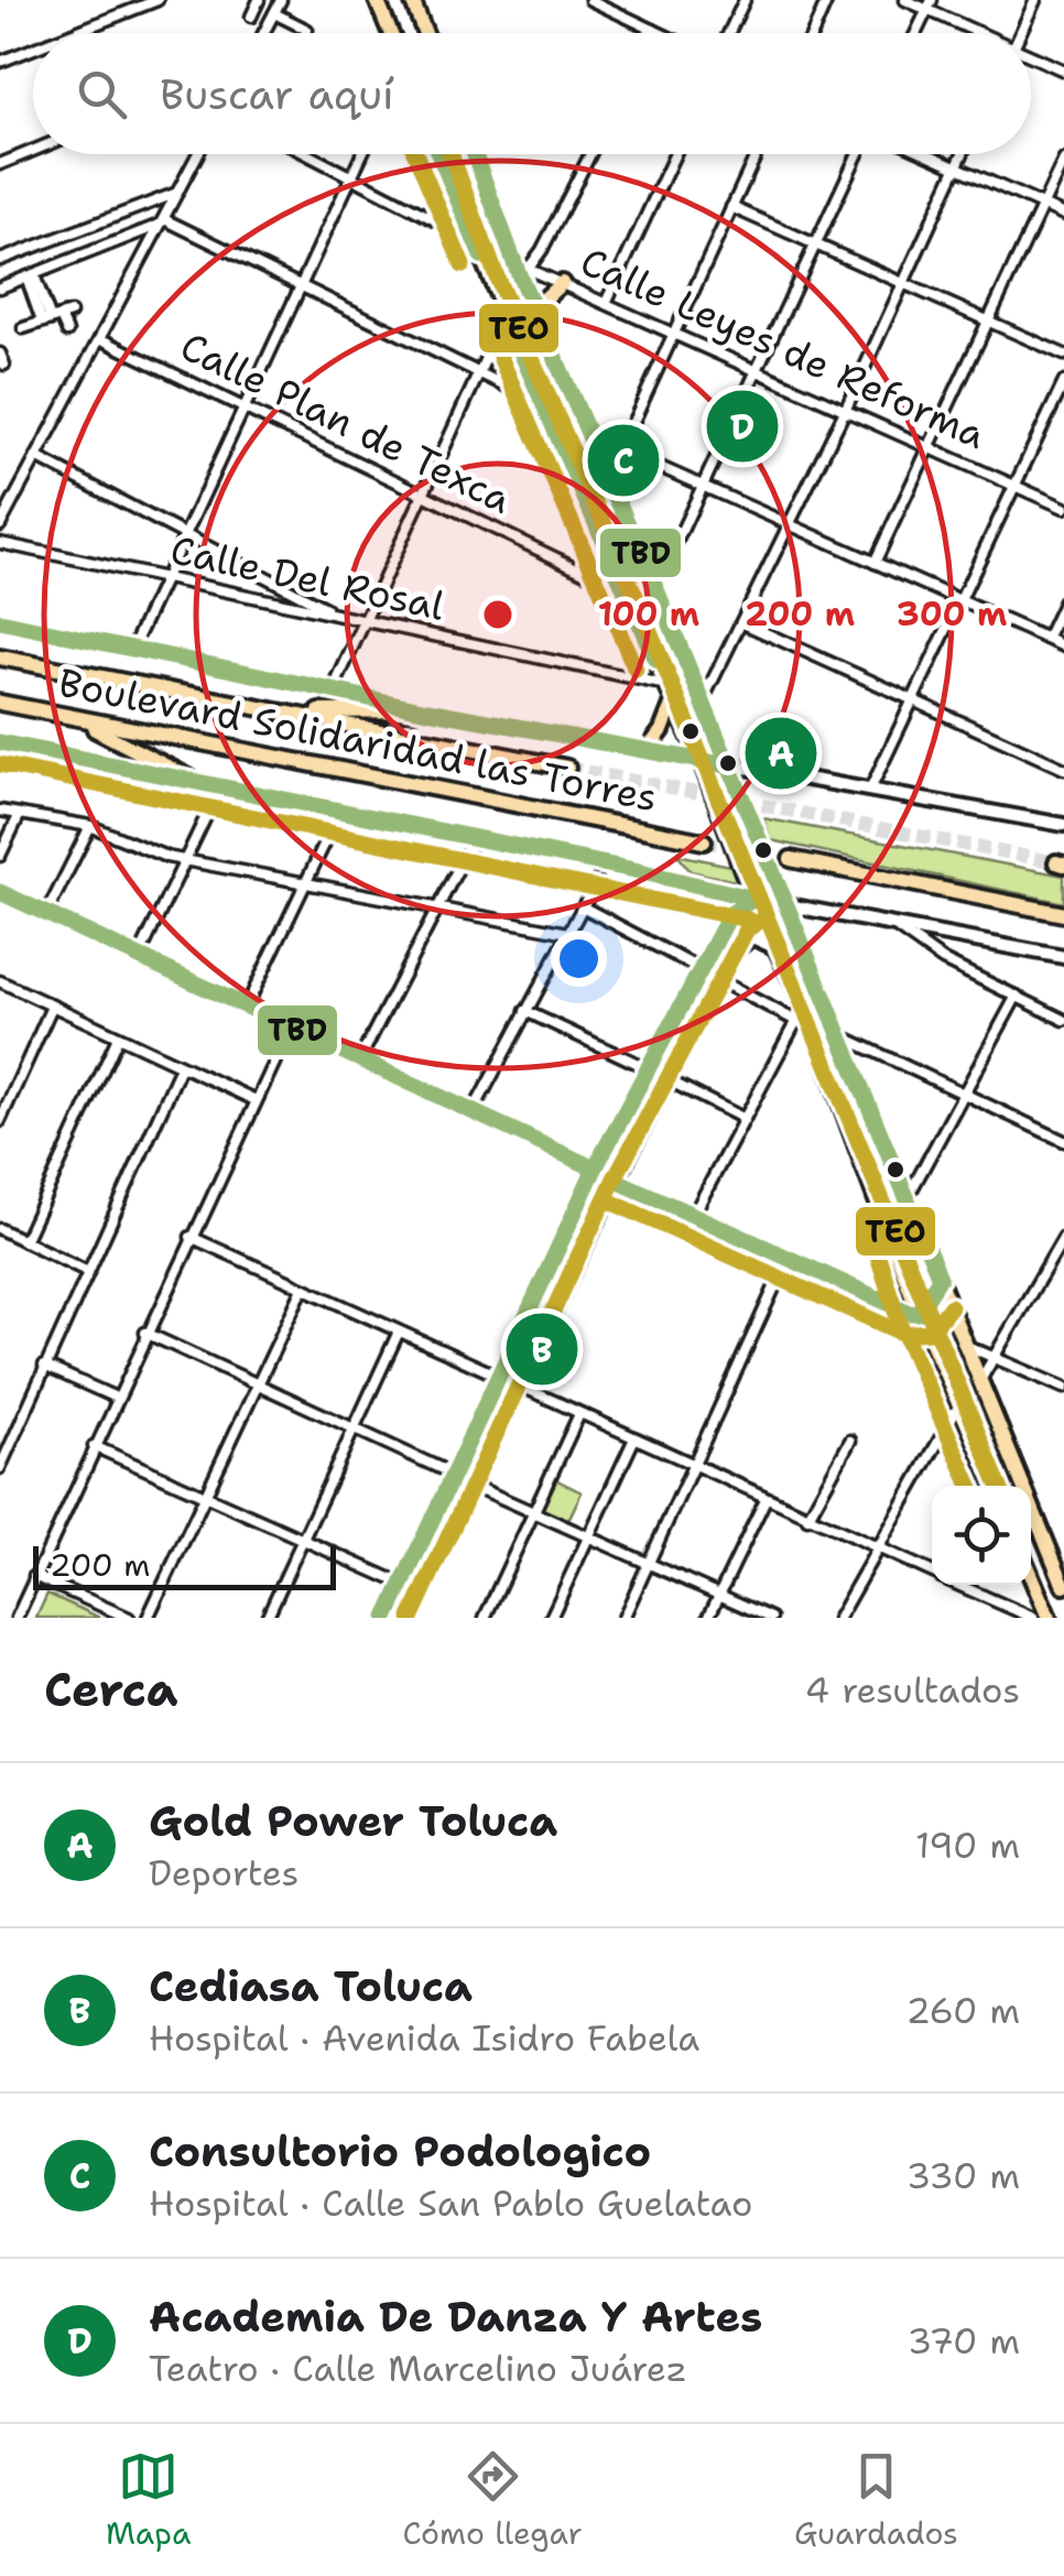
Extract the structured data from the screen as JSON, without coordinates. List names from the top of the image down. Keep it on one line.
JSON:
{"streets":{"highway":["Boulevard Solidaridad las Torres"],"street":["Calle Leyes de Reforma","Calle Plan de Texca","Calle Del Rosal"]},"lines":["transit line TBD","transit line TEO"],"scale_bar":"200 m","page":{"search":"Buscar aquí","pins":["D","C","A","B"],"scale":"200 m","heading":["Cerca","4 resultados"],"list":[{"mark":"A","name":"Gold Power Toluca","note":"Deportes","value":"190 m"},{"mark":"B","name":"Cediasa Toluca","note":"Hospital · Avenida Isidro Fabela","value":"260 m"},{"mark":"C","name":"Consultorio Podologico","note":"Hospital · Calle San Pablo Guelatao","value":"330 m"},{"mark":"D","name":"Academia De Danza Y Artes","note":"Teatro · Calle Marcelino Juárez","value":"370 m"}],"nav":["Mapa","Cómo llegar","Guardados"]},"rings":["100 m","200 m","300 m"]}
